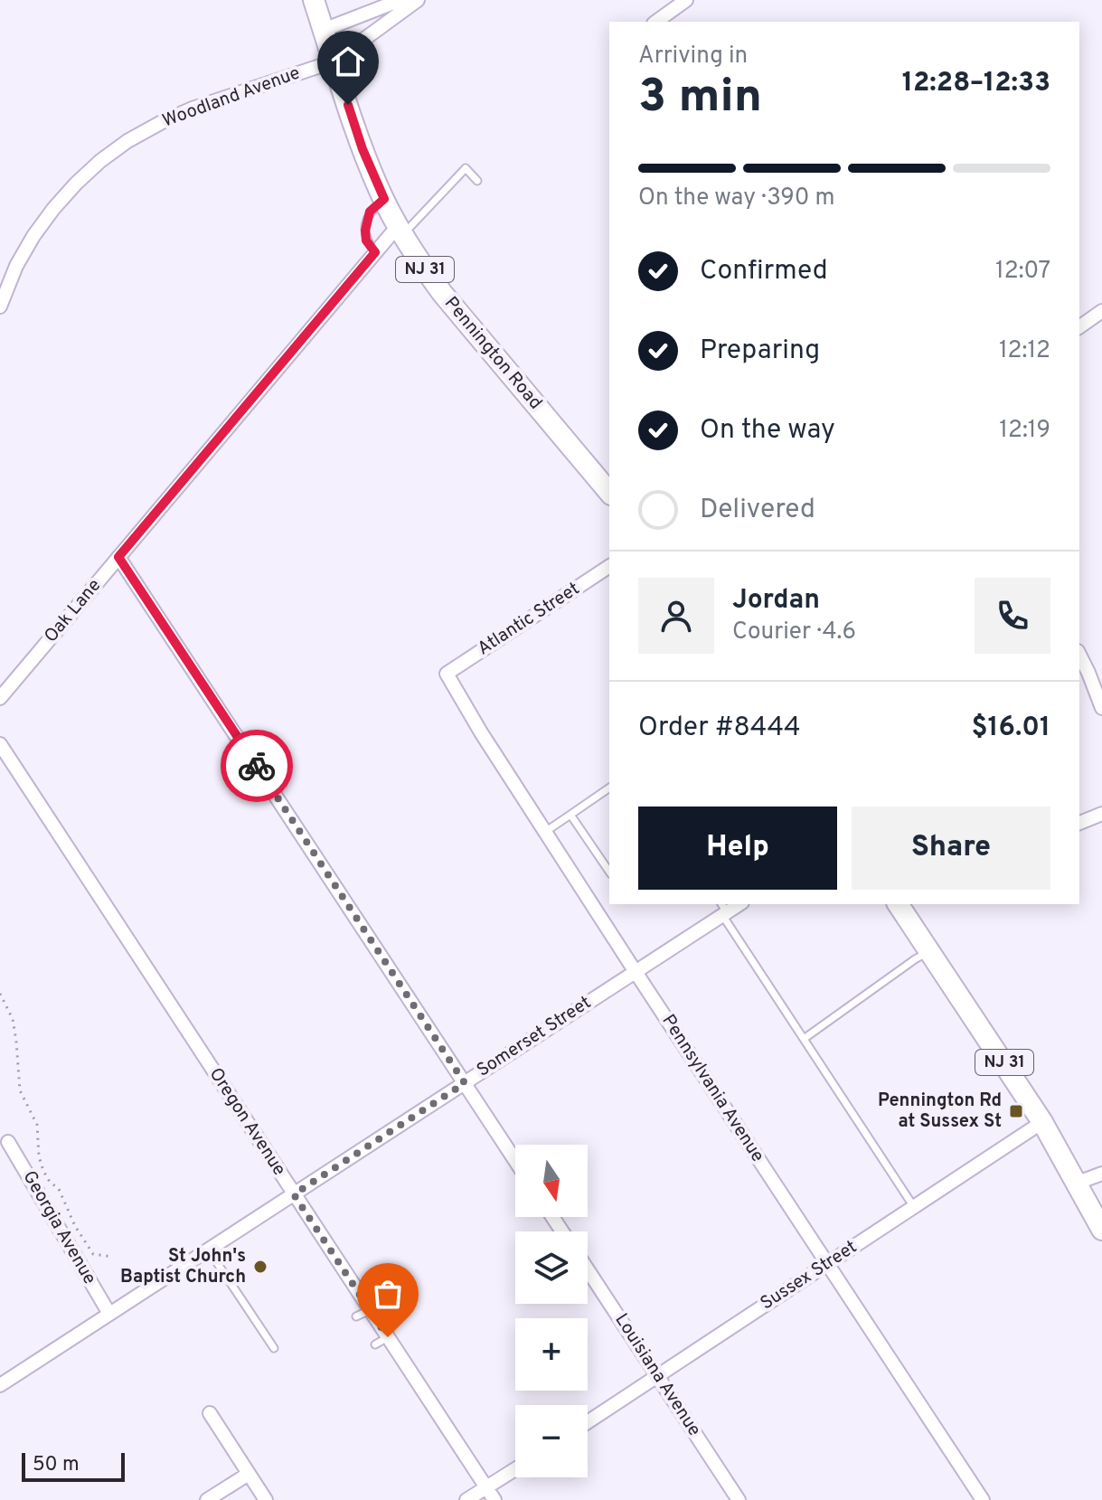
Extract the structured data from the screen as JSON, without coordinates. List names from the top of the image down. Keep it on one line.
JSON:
{"streets":{"main road":["NJ 31","Pennington Road"],"street":["Woodland Avenue","Oak Lane","Atlantic Street","Somerset Street","Pennsylvania Avenue","Oregon Avenue","Georgia Avenue","Sussex Street","Louisiana Avenue"]},"crossings":[["Woodland Avenue","Pennington Road"],["NJ 31","Sussex Street"],["Pennington Road","Oak Lane"],["Atlantic Street","Pennsylvania Avenue"],["Somerset Street","Pennsylvania Avenue"],["Somerset Street","Oregon Avenue"],["Somerset Street","Georgia Avenue"],["Pennsylvania Avenue","Sussex Street"],["Sussex Street","Louisiana Avenue"]],"places":{"transit":["Pennington Rd at Sussex St"],"other":["St John's Baptist Church"]},"scale_bar":"50 m","north":"bottom","page":{"heading":["3 min","Arriving in","12:28–12:33"],"panel":["Jordan","Courier · 4.6","Order #8444","$16.01"],"bar":"On the way · 390 m","list":[["Confirmed","12:07"],["Preparing","12:12"],["On the way","12:19"],"Delivered"],"buttons":["Help","Share"],"map_buttons":["+","−"],"scale":"50 m"}}
